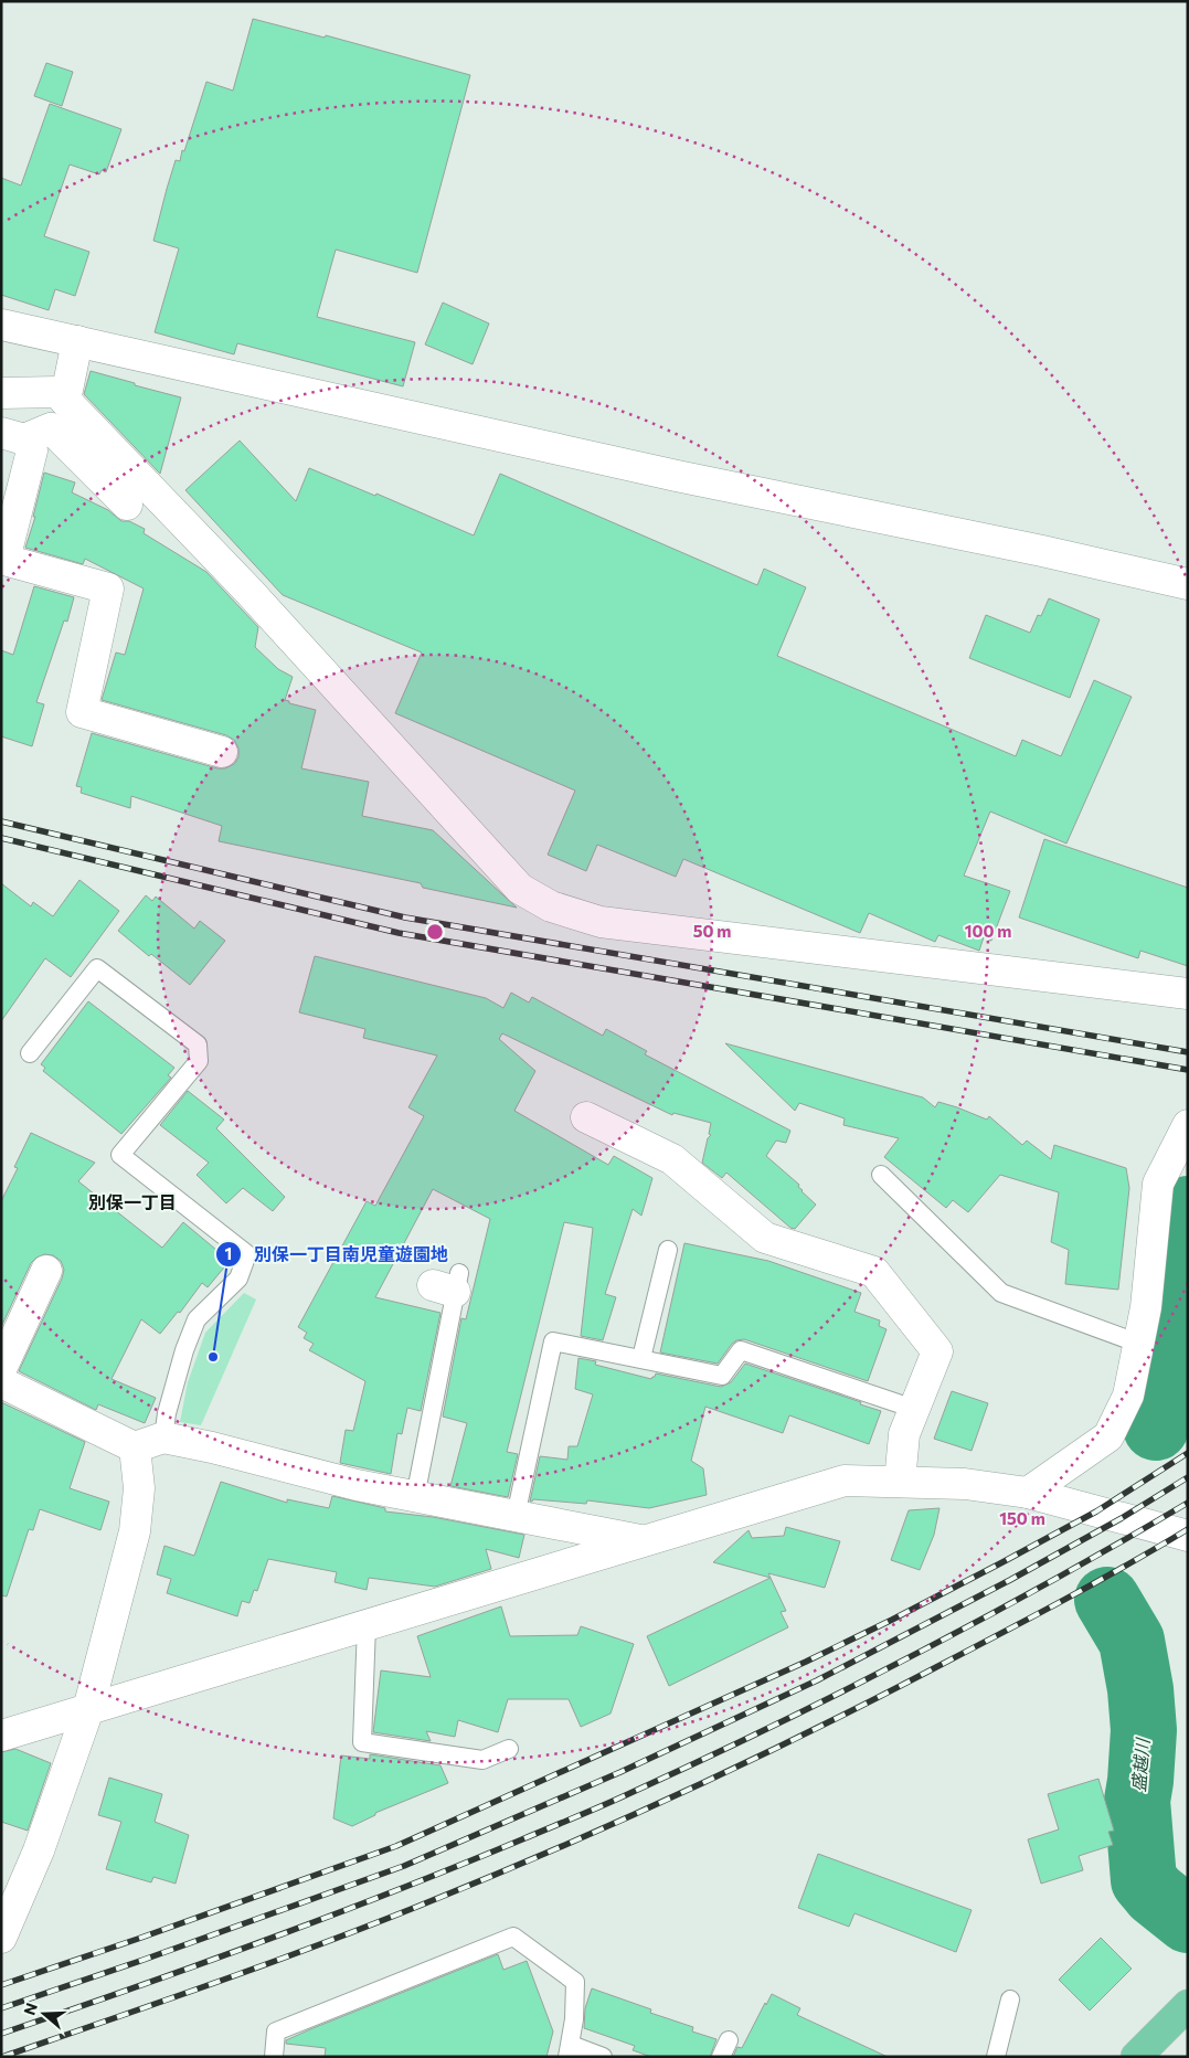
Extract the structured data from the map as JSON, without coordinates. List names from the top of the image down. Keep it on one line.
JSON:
{"districts":["別保一丁目"],"water":["盛越川"],"places":["別保一丁目南児童遊園地"],"north":"left","rings":["50 m","100 m","150 m"]}
